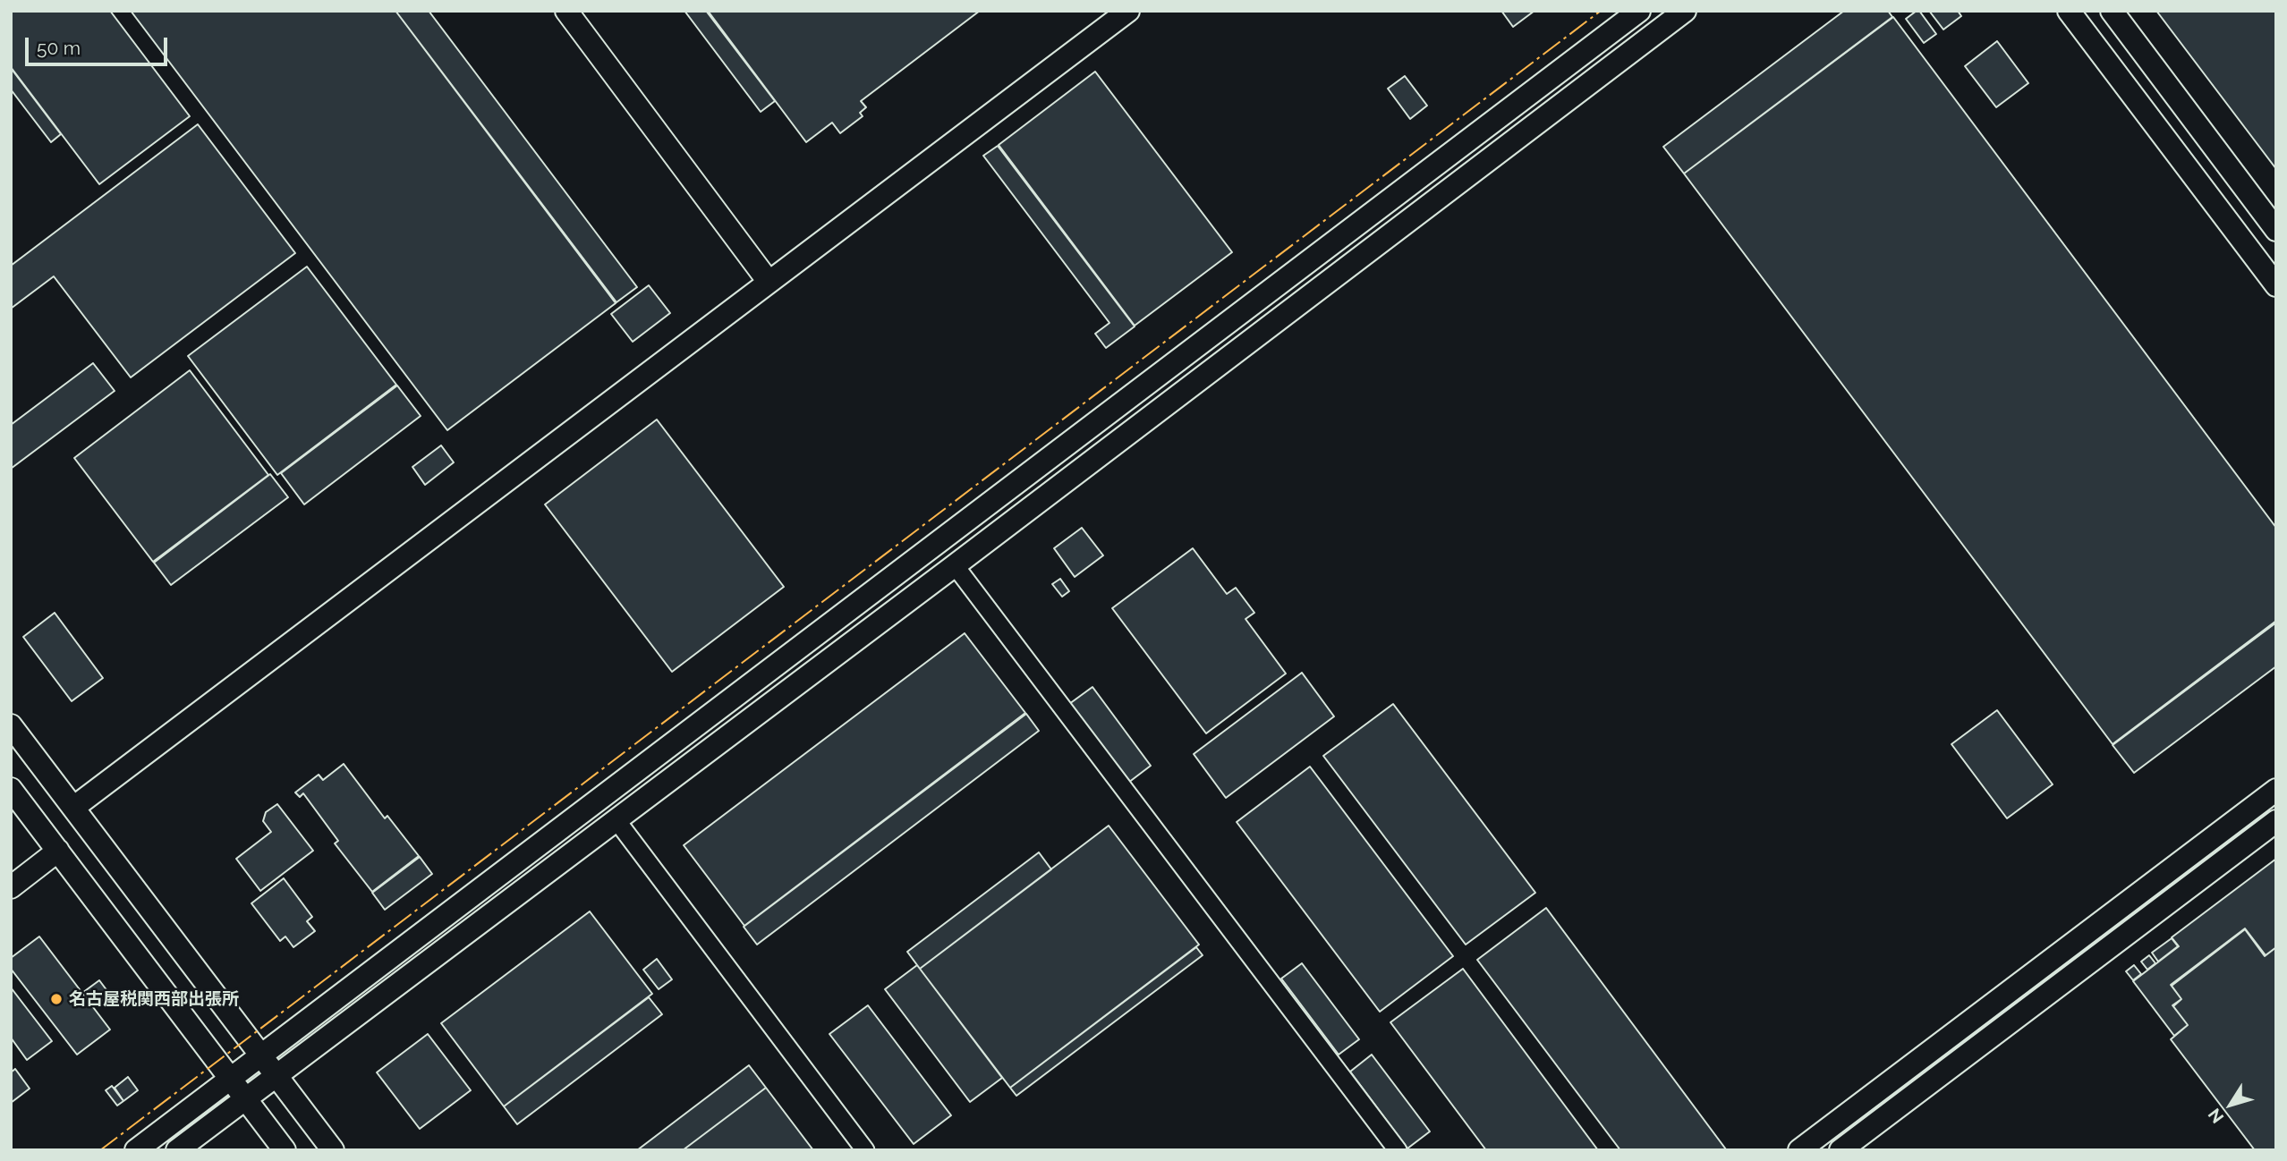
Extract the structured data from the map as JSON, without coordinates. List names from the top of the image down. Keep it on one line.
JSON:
{"places":["名古屋税関西部出張所"],"scale_bar":"50 m","north":"bottom left"}
